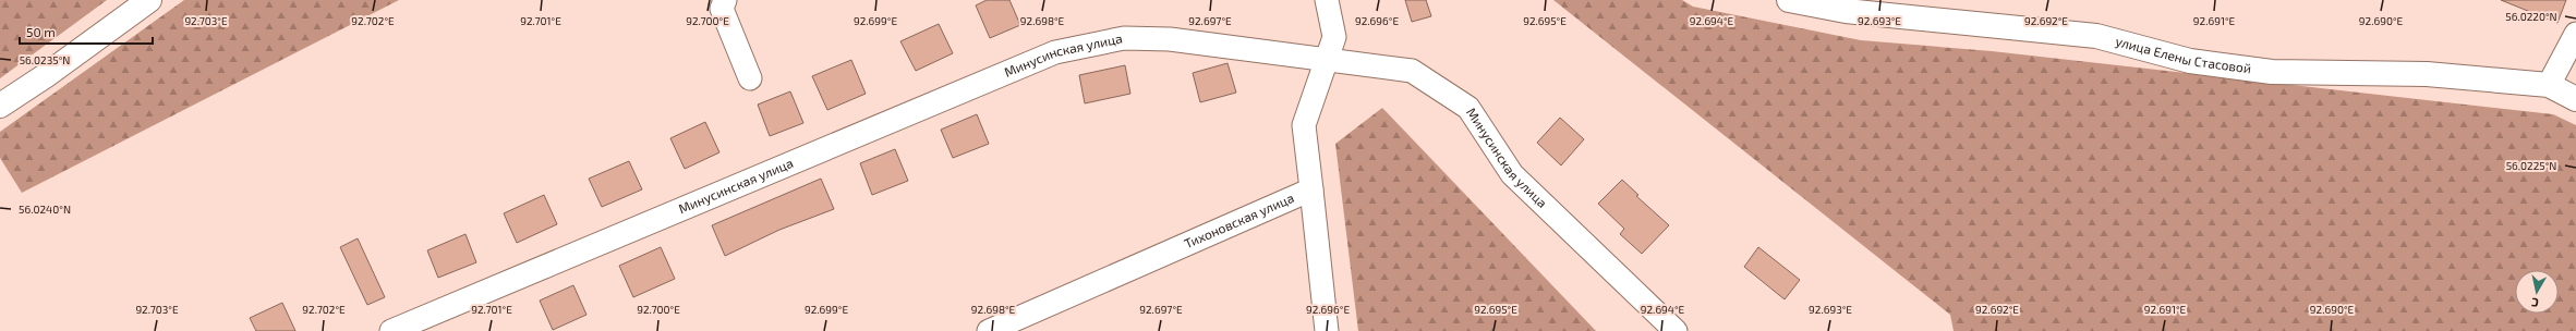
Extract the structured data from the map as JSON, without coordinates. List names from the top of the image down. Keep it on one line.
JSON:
{"streets":{"main road":["улица Елены Стасовой"],"street":["Минусинская улица","Тихоновская улица"]},"crossings":[["Минусинская улица","Тихоновская улица"]],"scale_bar":"50 m","north":"bottom","coordinates":["56.0220°N","92.703°E","92.702°E","92.701°E","92.700°E","92.699°E","92.698°E","92.697°E","92.696°E","92.695°E","92.694°E","92.693°E","92.692°E","92.691°E","92.690°E","56.0235°N","56.0225°N","56.0240°N"]}
